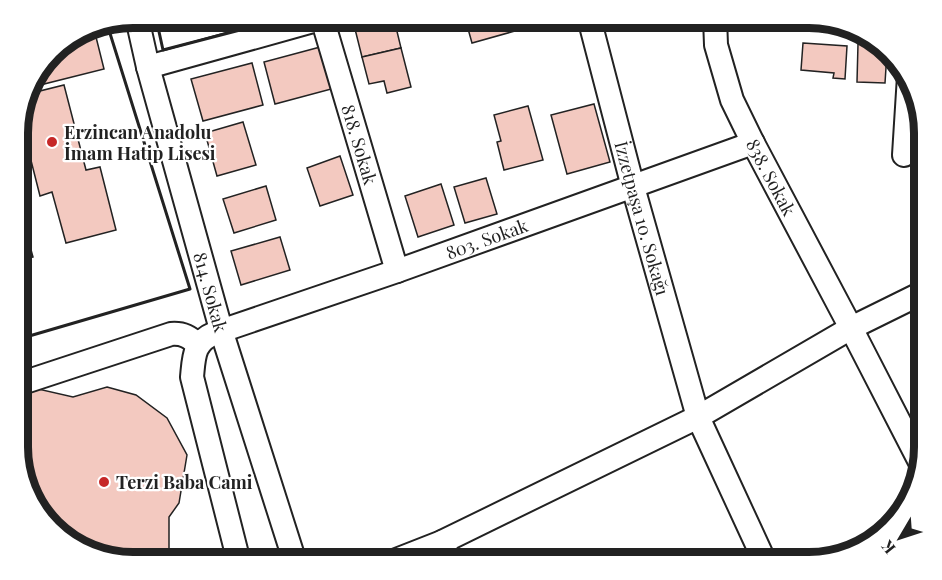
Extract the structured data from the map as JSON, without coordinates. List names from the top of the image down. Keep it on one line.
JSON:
{"streets":{"street":["818. Sokak","838. Sokak","İzzetpaşa 10. Sokağı","803. Sokak","814. Sokak"]},"crossings":[["818. Sokak","803. Sokak"],["838. Sokak","803. Sokak"],["İzzetpaşa 10. Sokağı","803. Sokak"],["803. Sokak","814. Sokak"]],"places":["Erzincan Anadolu İmam Hatip Lisesi","Terzi Baba Cami"],"north":"bottom left"}
